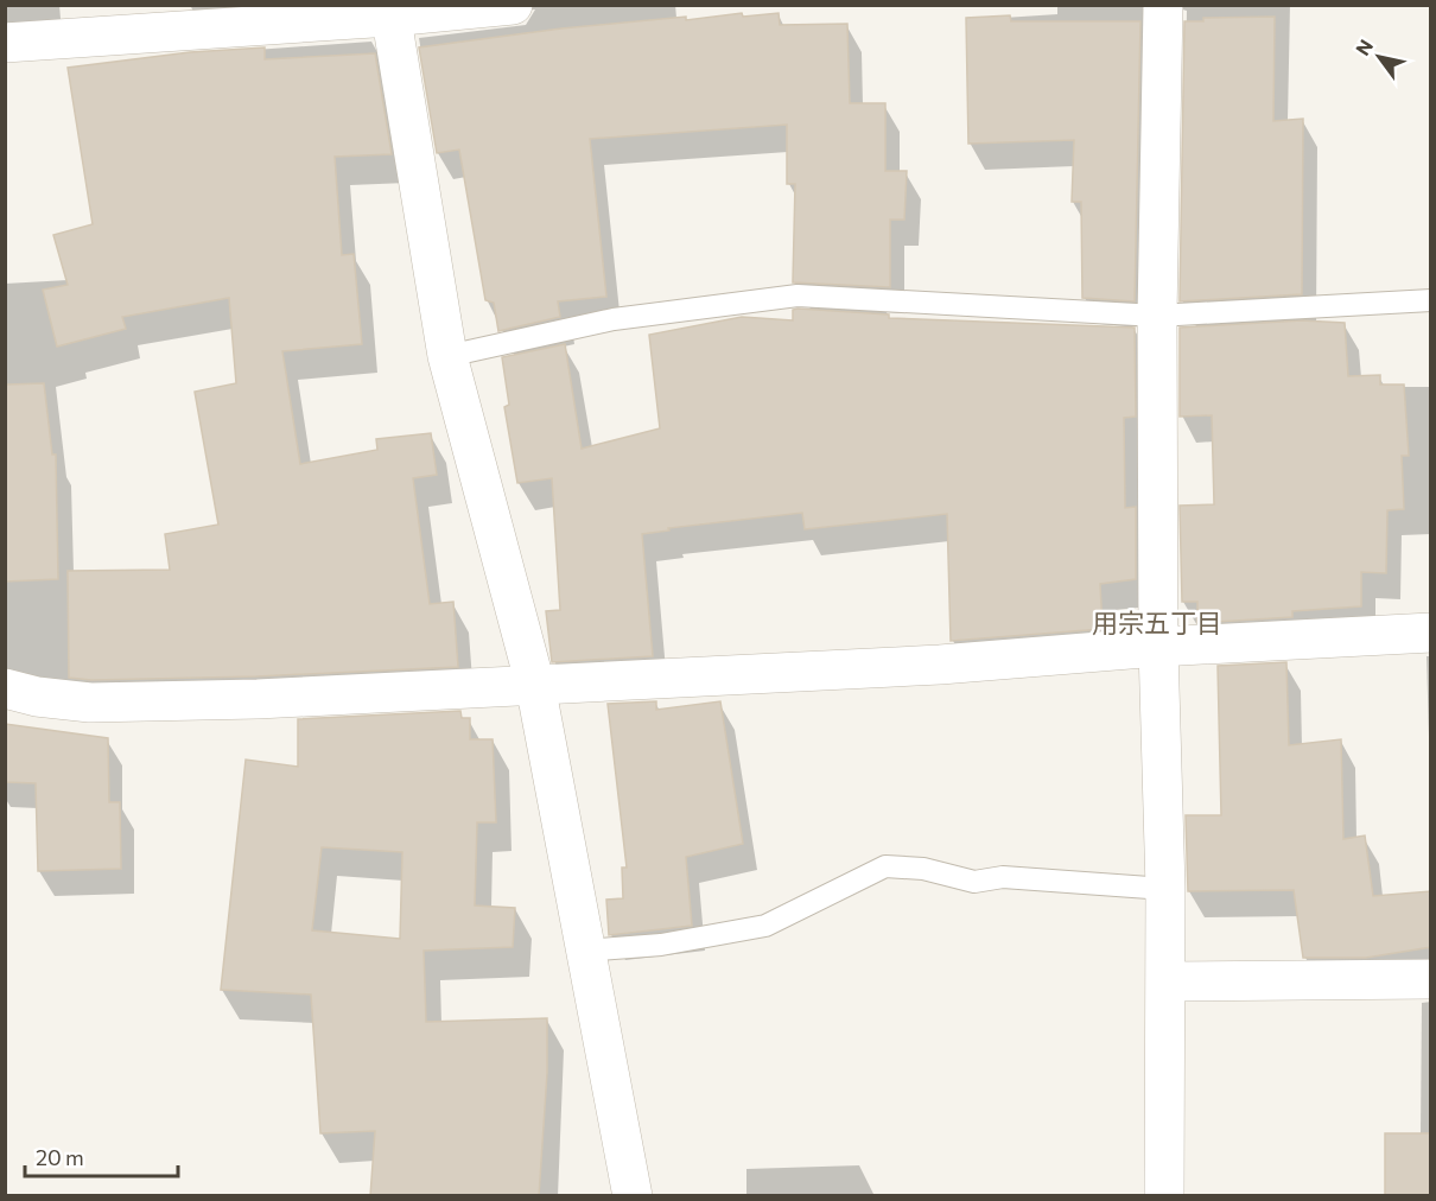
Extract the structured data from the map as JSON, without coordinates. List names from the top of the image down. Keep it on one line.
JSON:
{"districts":["用宗五丁目"],"scale_bar":"20 m","north":"top left"}
